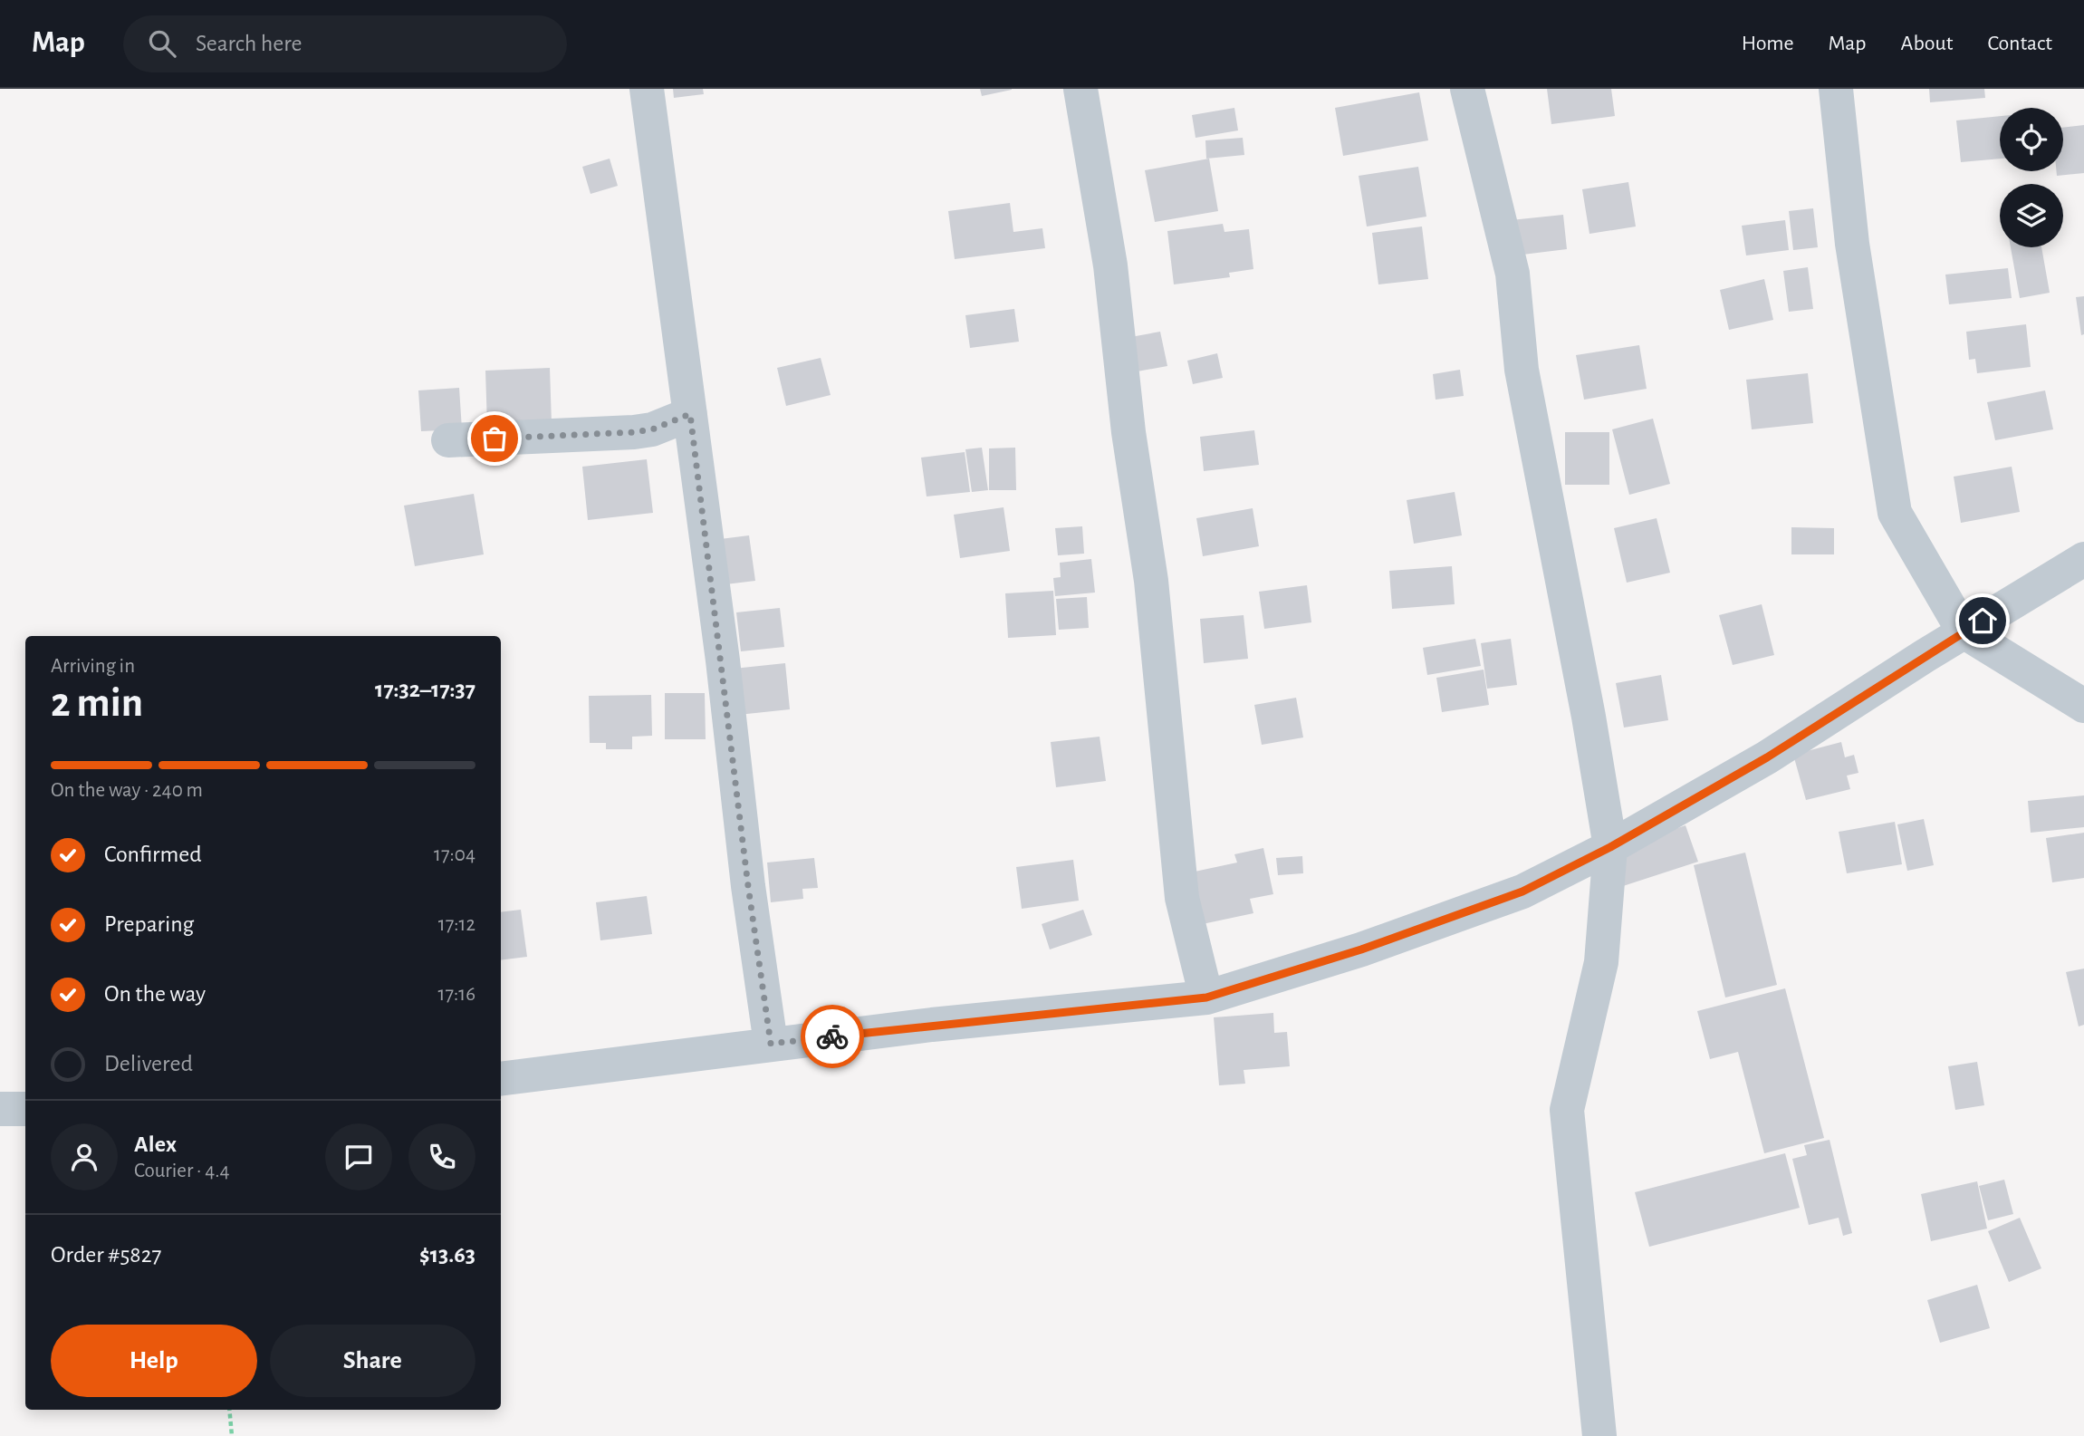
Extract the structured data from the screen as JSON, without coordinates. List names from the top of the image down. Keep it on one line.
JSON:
{"page":{"header":"Map","search":"Search here","nav":["Home","Map","About","Contact"],"heading":["2 min","Arriving in","17:32–17:37"],"panel":["Alex","Courier · 4.4","Order #5827","$13.63"],"bar":"On the way · 240 m","list":[["Confirmed","17:04"],["Preparing","17:12"],["On the way","17:16"],"Delivered"],"buttons":["Help","Share"]}}
